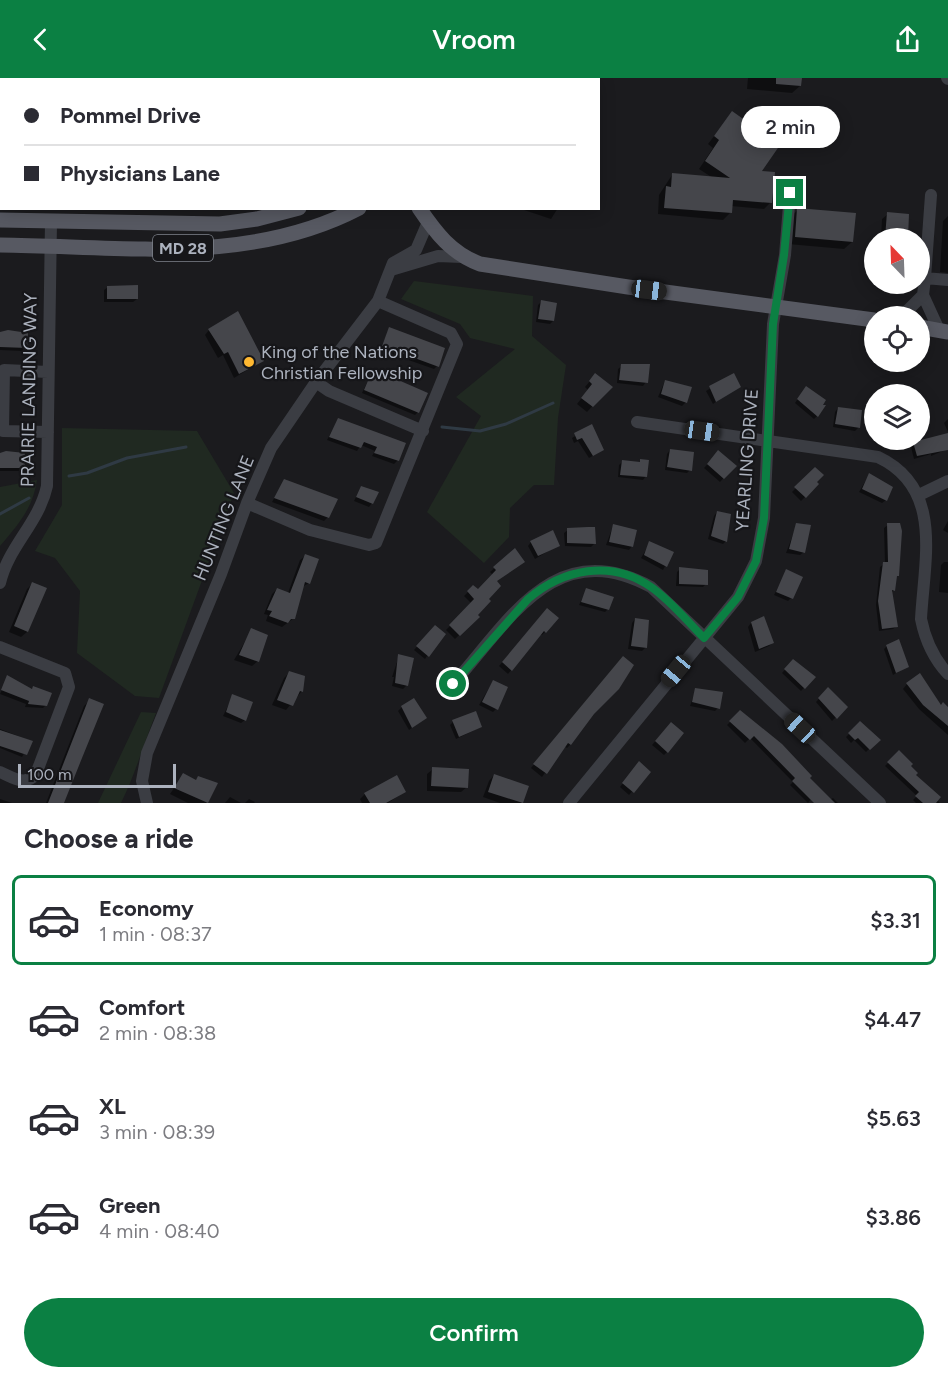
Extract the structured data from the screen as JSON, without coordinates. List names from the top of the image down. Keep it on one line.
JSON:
{"streets":{"main road":["MD 28"],"street":["PRAIRIE LANDING WAY","YEARLING DRIVE","HUNTING LANE"]},"crossings":[["MD 28","PRAIRIE LANDING WAY"]],"places":["King of the Nations Christian Fellowship"],"scale_bar":"100 m","north":"top left","page":{"header":"Vroom","banner":["Pommel Drive","Physicians Lane"],"bubble":"2 min","scale":"100 m","heading":"Choose a ride","list":[{"name":"Economy","note":"1 min · 08:37","value":"$3.31"},{"name":"Comfort","note":"2 min · 08:38","value":"$4.47"},{"name":"XL","note":"3 min · 08:39","value":"$5.63"},{"name":"Green","note":"4 min · 08:40","value":"$3.86"}],"buttons":"Confirm"}}
